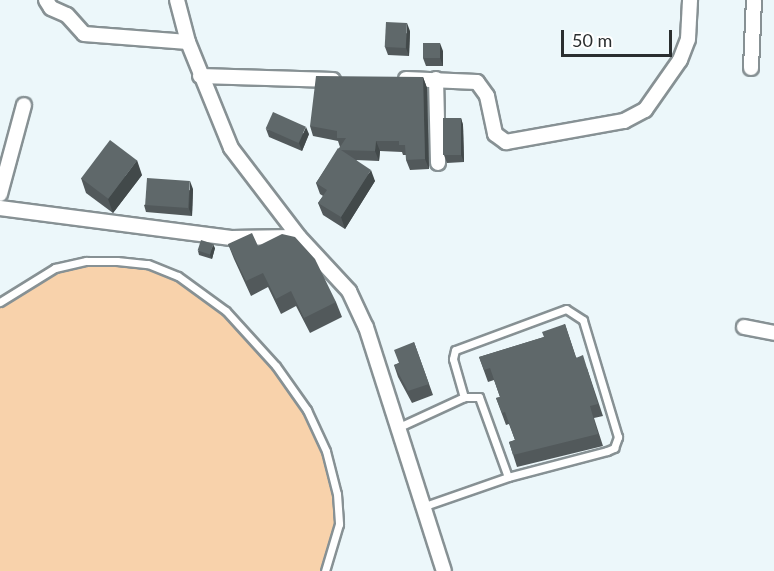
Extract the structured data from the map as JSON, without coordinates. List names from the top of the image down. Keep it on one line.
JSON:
{"scale_bar":"50 m"}
